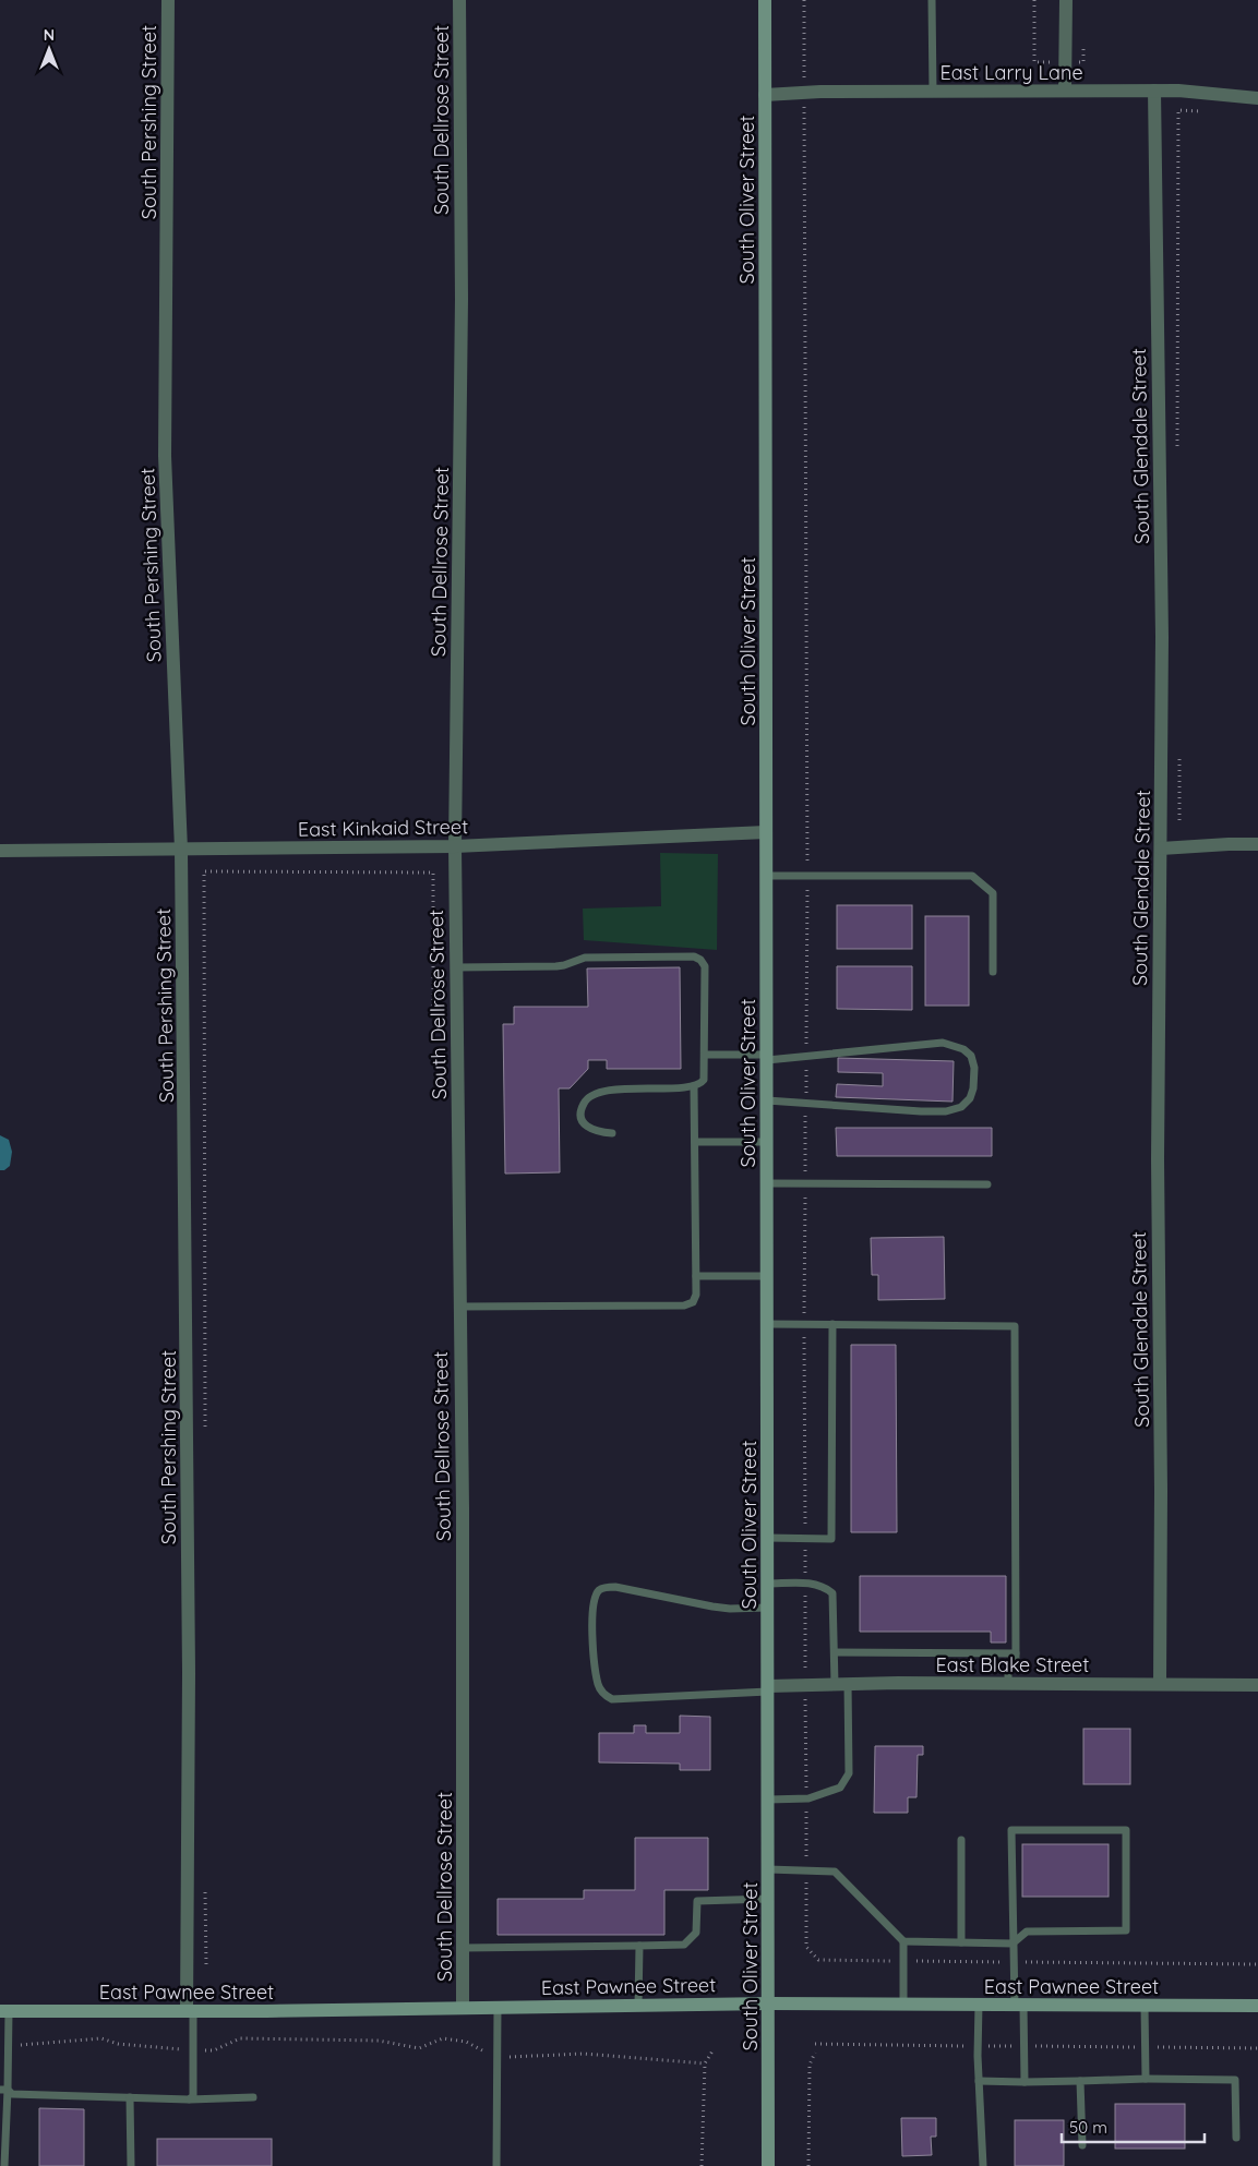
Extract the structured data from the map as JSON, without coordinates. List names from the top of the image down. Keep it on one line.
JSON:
{"streets":{"main road":["South Oliver Street","East Pawnee Street"],"street":["East Larry Lane","South Dellrose Street","South Pershing Street","South Glendale Street","East Kinkaid Street","East Blake Street"]},"crossings":[["East Larry Lane","South Oliver Street"],["East Larry Lane","South Glendale Street"],["South Dellrose Street","East Kinkaid Street"],["South Dellrose Street","East Pawnee Street"],["South Pershing Street","East Kinkaid Street"],["South Pershing Street","East Pawnee Street"],["South Oliver Street","East Kinkaid Street"],["South Oliver Street","East Blake Street"],["South Oliver Street","East Pawnee Street"],["South Glendale Street","East Blake Street"]],"scale_bar":"50 m","north":"top"}
